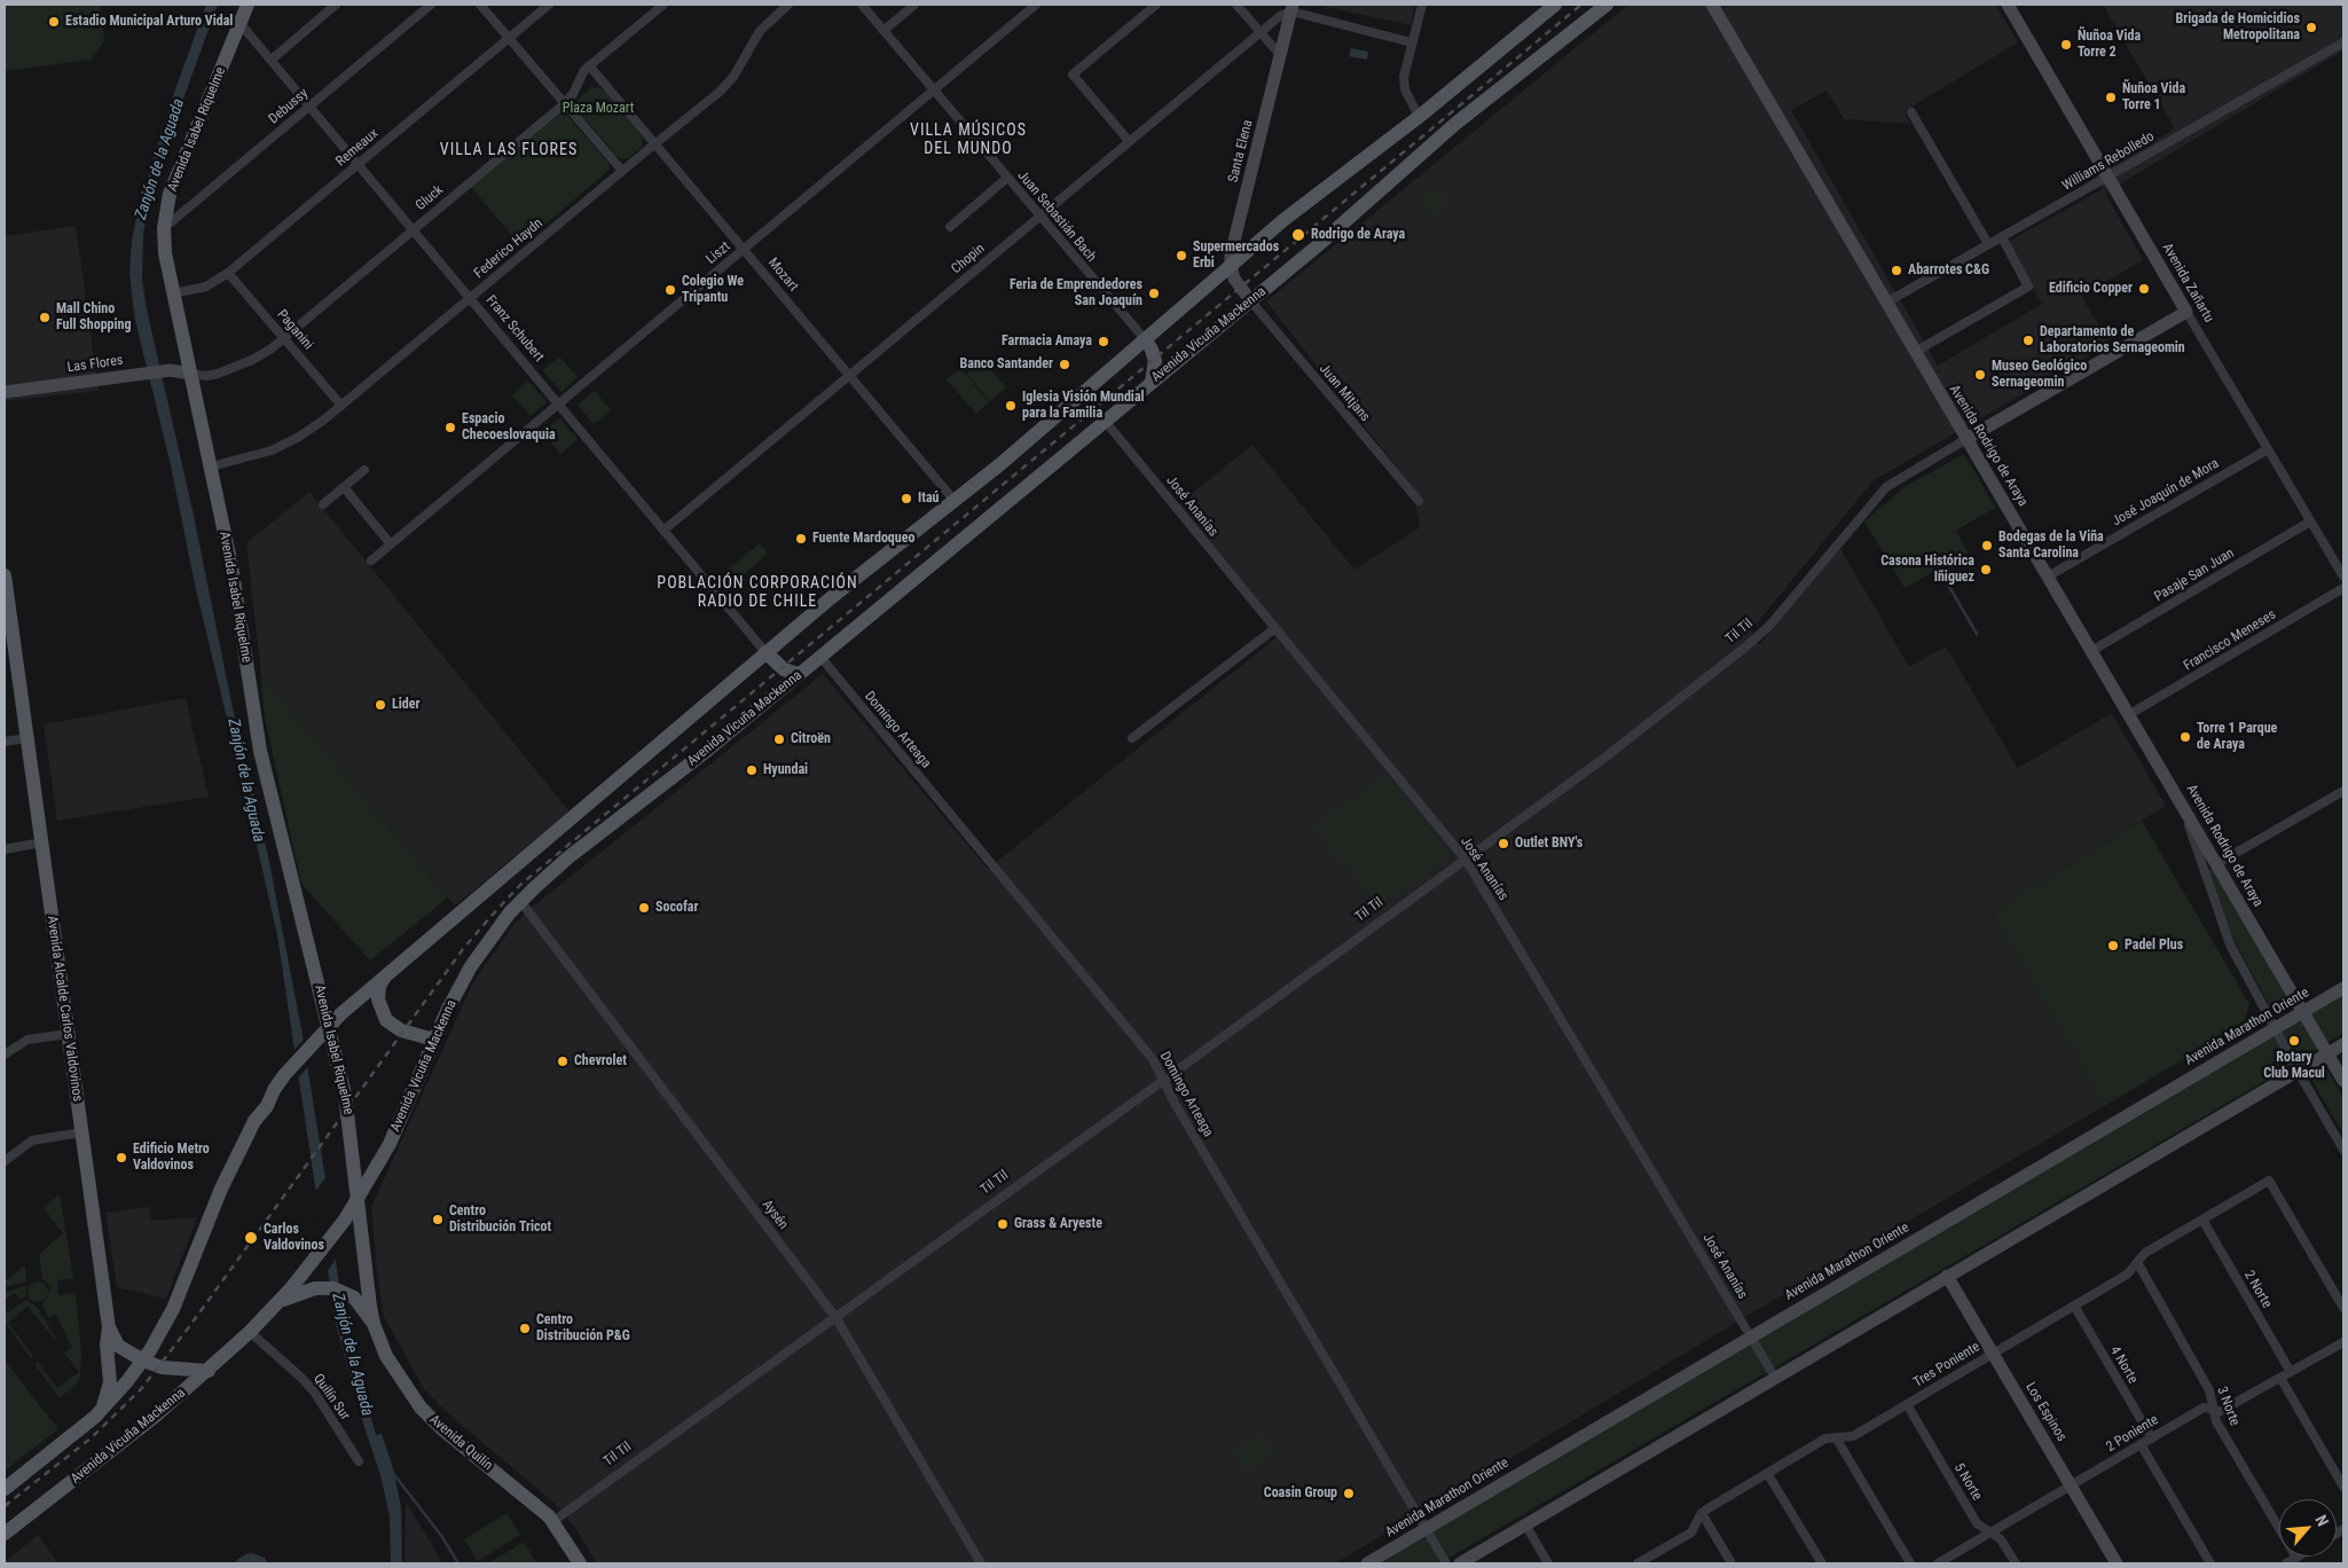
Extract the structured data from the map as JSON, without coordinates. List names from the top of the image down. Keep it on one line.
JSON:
{"streets":{"main road":["Avenida Isabel Riquelme","Santa Elena","Avenida Zañartu","Avenida Vicuña Mackenna","Las Flores","Avenida Rodrigo de Araya","Til Til","Avenida Alcalde Carlos Valdovinos","Avenida Marathon Oriente","Los Espinos","Avenida Quilín"],"street":["Debussy","Remeaux","Williams Rebolledo","Gluck","Juan Sebastián Bach","Federico Haydn","Liszt","Chopin","Mozart","Franz Schubert","Paganini","Juan Mitjans","José Joaquín de Mora","José Ananías","Pasaje San Juan","Francisco Meneses","Domingo Arteaga","Aysén","2 Norte","Tres Poniente","4 Norte","Quilín Sur","3 Norte","2 Poniente","5 Norte"]},"crossings":[["Debussy","Avenida Isabel Riquelme"],["Debussy","Franz Schubert"],["Avenida Isabel Riquelme","Remeaux"],["Avenida Isabel Riquelme","Gluck"],["Avenida Isabel Riquelme","Federico Haydn"],["Avenida Isabel Riquelme","Franz Schubert"],["Avenida Isabel Riquelme","Avenida Vicuña Mackenna"],["Avenida Isabel Riquelme","Las Flores"],["Avenida Isabel Riquelme","Avenida Quilín"],["Remeaux","Franz Schubert"],["Remeaux","Paganini"],["Santa Elena","Chopin"],["Williams Rebolledo","Avenida Zañartu"],["Williams Rebolledo","Avenida Rodrigo de Araya"],["Gluck","Mozart"],["Gluck","Franz Schubert"],["Gluck","Paganini"],["Gluck","Las Flores"],["Juan Sebastián Bach","Liszt"],["Juan Sebastián Bach","Chopin"],["Federico Haydn","Mozart"],["Federico Haydn","Franz Schubert"],["Federico Haydn","Paganini"],["Liszt","Mozart"],["Liszt","Franz Schubert"],["Chopin","Mozart"],["Chopin","Franz Schubert"],["Avenida Zañartu","José Joaquín de Mora"],["Avenida Zañartu","Pasaje San Juan"],["Avenida Zañartu","Til Til"],["Avenida Vicuña Mackenna","Juan Mitjans"],["Avenida Vicuña Mackenna","José Ananías"],["Avenida Vicuña Mackenna","Domingo Arteaga"],["Avenida Vicuña Mackenna","Avenida Alcalde Carlos Valdovinos"],["Avenida Vicuña Mackenna","Aysén"],["Avenida Vicuña Mackenna","Quilín Sur"],["Avenida Vicuña Mackenna","Avenida Quilín"],["Avenida Rodrigo de Araya","José Joaquín de Mora"],["Avenida Rodrigo de Araya","Pasaje San Juan"],["Avenida Rodrigo de Araya","Til Til"],["Avenida Rodrigo de Araya","Francisco Meneses"],["Avenida Rodrigo de Araya","Avenida Marathon Oriente"],["José Ananías","Til Til"],["José Ananías","Avenida Marathon Oriente"],["Til Til","Domingo Arteaga"],["Til Til","Aysén"],["Til Til","Avenida Quilín"],["Domingo Arteaga","Avenida Marathon Oriente"],["2 Norte","Tres Poniente"],["2 Norte","2 Poniente"],["Tres Poniente","4 Norte"],["Tres Poniente","3 Norte"],["Tres Poniente","Los Espinos"],["Tres Poniente","5 Norte"],["4 Norte","2 Poniente"],["3 Norte","2 Poniente"],["Los Espinos","2 Poniente"],["2 Poniente","5 Norte"]],"districts":["VILLA MÚSICOS DEL MUNDO","VILLA LAS FLORES","POBLACIÓN CORPORACIÓN RADIO DE CHILE"],"water":["Zanjón de la Aguada"],"parks":["Plaza Mozart"],"places":["Estadio Municipal Arturo Vidal","Brigada de Homicidios Metropolitana","Ñuñoa Vida Torre 2","Ñuñoa Vida Torre 1","Rodrigo de Araya","Supermercados Erbi","Abarrotes C&G","Edificio Copper","Colegio We Tripantu","Feria de Emprendedores San Joaquín","Mall Chino Full Shopping","Departamento de Laboratorios Sernageomin","Farmacia Amaya","Banco Santander","Museo Geológico Sernageomin","Iglesia Visión Mundial para la Familia","Espacio Checoeslovaquia","Itaú","Fuente Mardoqueo","Bodegas de la Viña Santa Carolina","Casona Histórica Iñiguez","Lider","Torre 1 Parque de Araya","Citroën","Hyundai","Outlet BNY's","Socofar","Padel Plus","Rotary Club Macul","Chevrolet","Edificio Metro Valdovinos","Centro Distribución Tricot","Grass & Aryeste","Carlos Valdovinos","Centro Distribución P&G","Coasin Group"],"north":"top right"}
